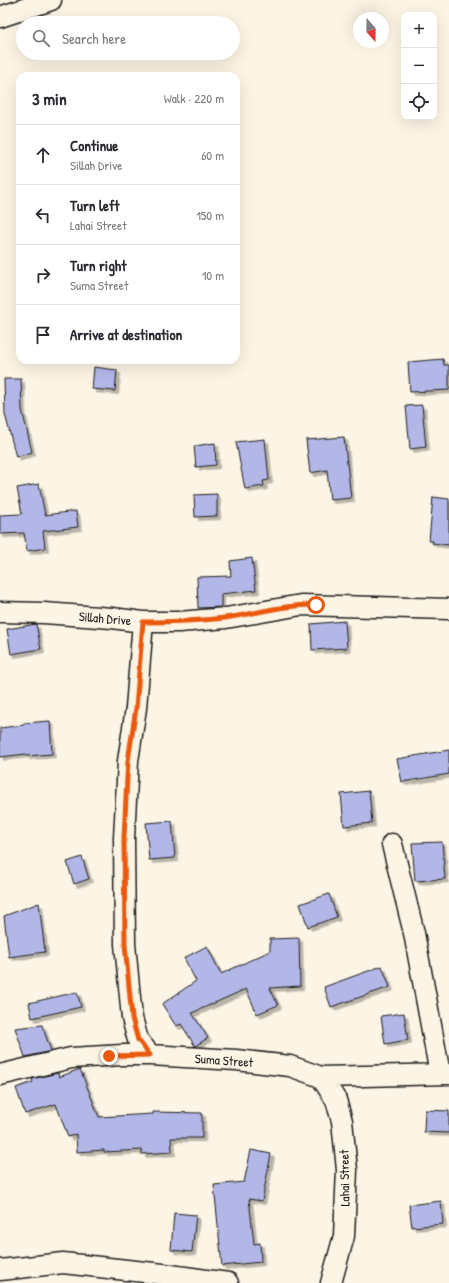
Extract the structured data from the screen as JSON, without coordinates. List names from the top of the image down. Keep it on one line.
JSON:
{"streets":{"street":["Sillah Drive","Suma Street","Lahai Street"]},"crossings":[["Suma Street","Lahai Street"]],"north":"bottom","page":{"map_buttons":["+","−"],"search":"Search here","heading":["3 min","Walk · 220 m"],"list":[["Continue","Sillah Drive","60 m"],["Turn left","Lahai Street","150 m"],["Turn right","Suma Street","10 m"],"Arrive at destination"]}}
